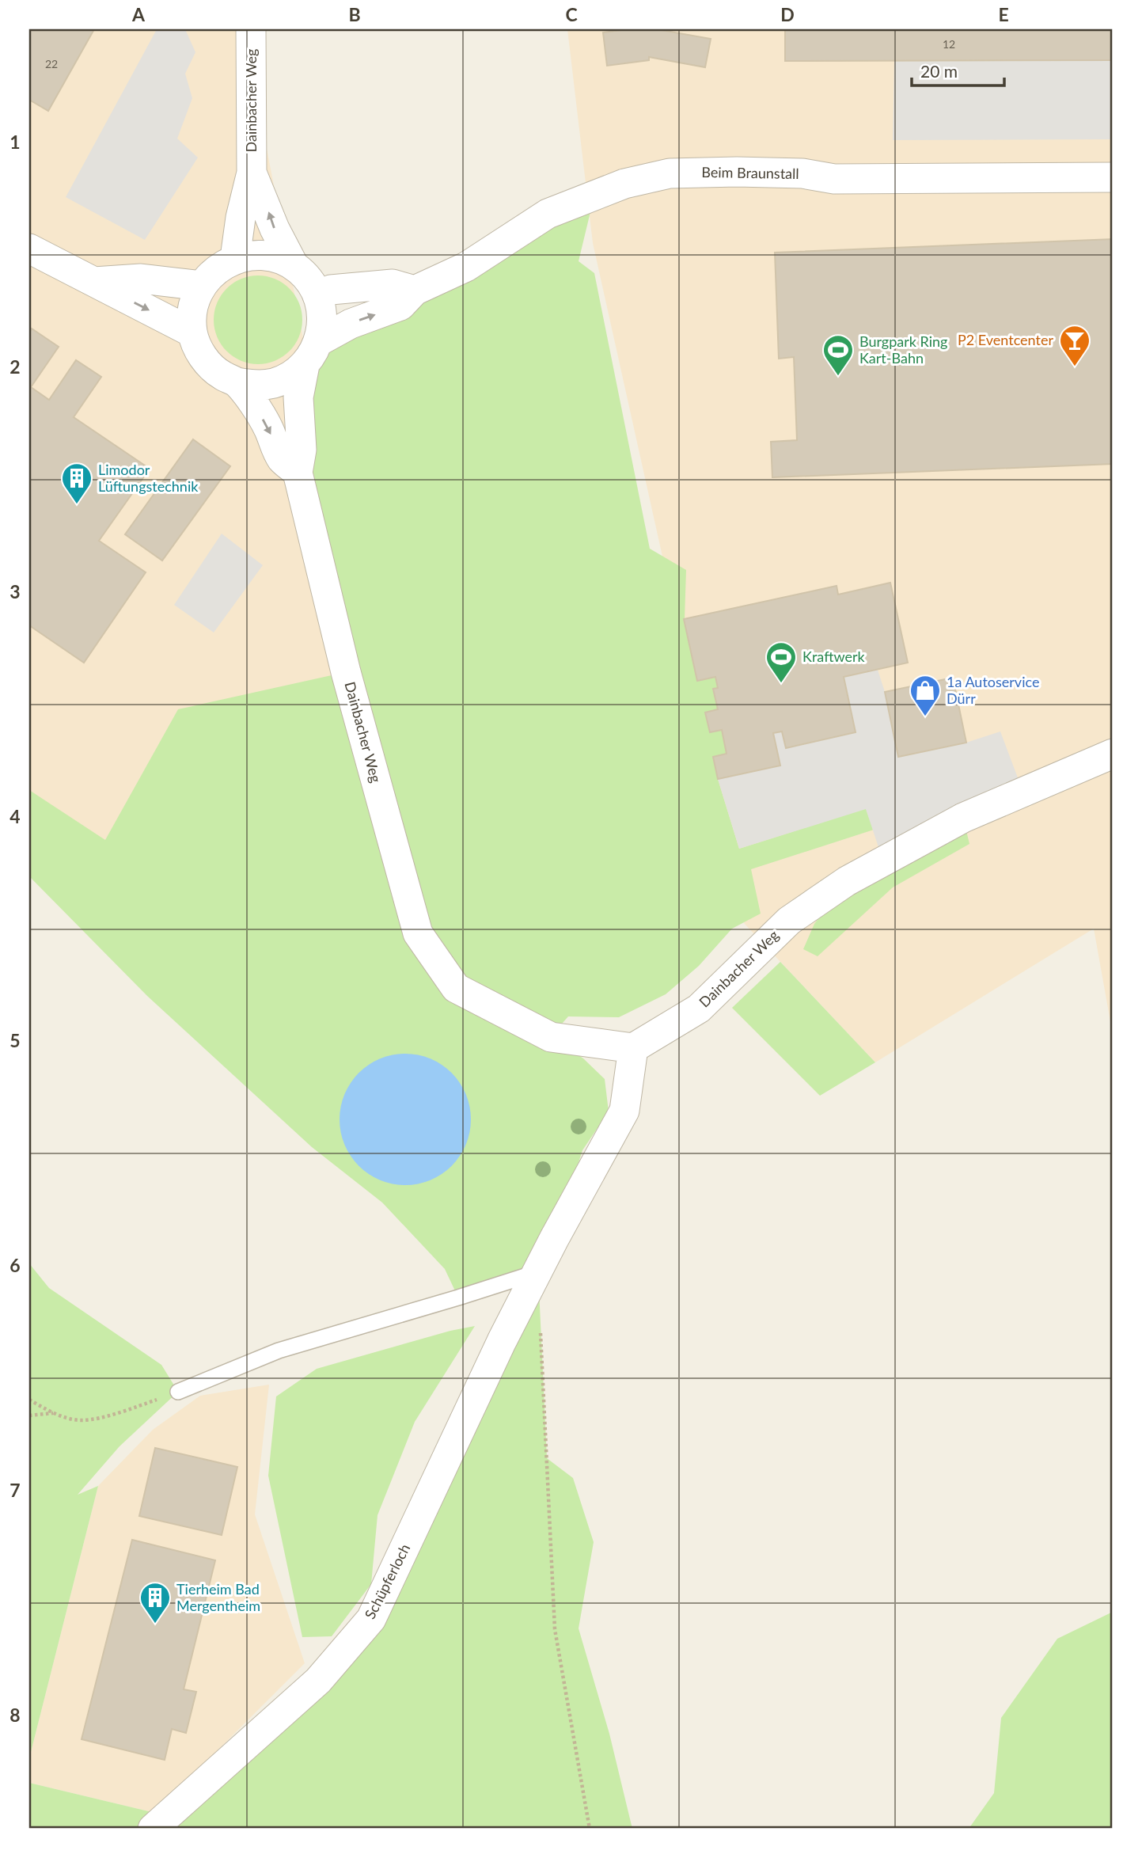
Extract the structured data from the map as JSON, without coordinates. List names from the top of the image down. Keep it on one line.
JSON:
{"streets":{"street":["Dainbacher Weg","Beim Braunstall","Schüpferloch"]},"crossings":[["Dainbacher Weg","Beim Braunstall"],["Dainbacher Weg","Schüpferloch"]],"places":{"bar":["P2 Eventcenter"],"sports":["Burgpark Ring Kart-Bahn","Kraftwerk"],"building":["Limodor Lüftungstechnik","Tierheim Bad Mergentheim"],"shop":["1a Autoservice Dürr"]},"house_numbers":["12","22"],"scale_bar":"20 m","grid":{"columns":["A","B","C","D","E"],"rows":["1","2","3","4","5","6","7","8"]}}
